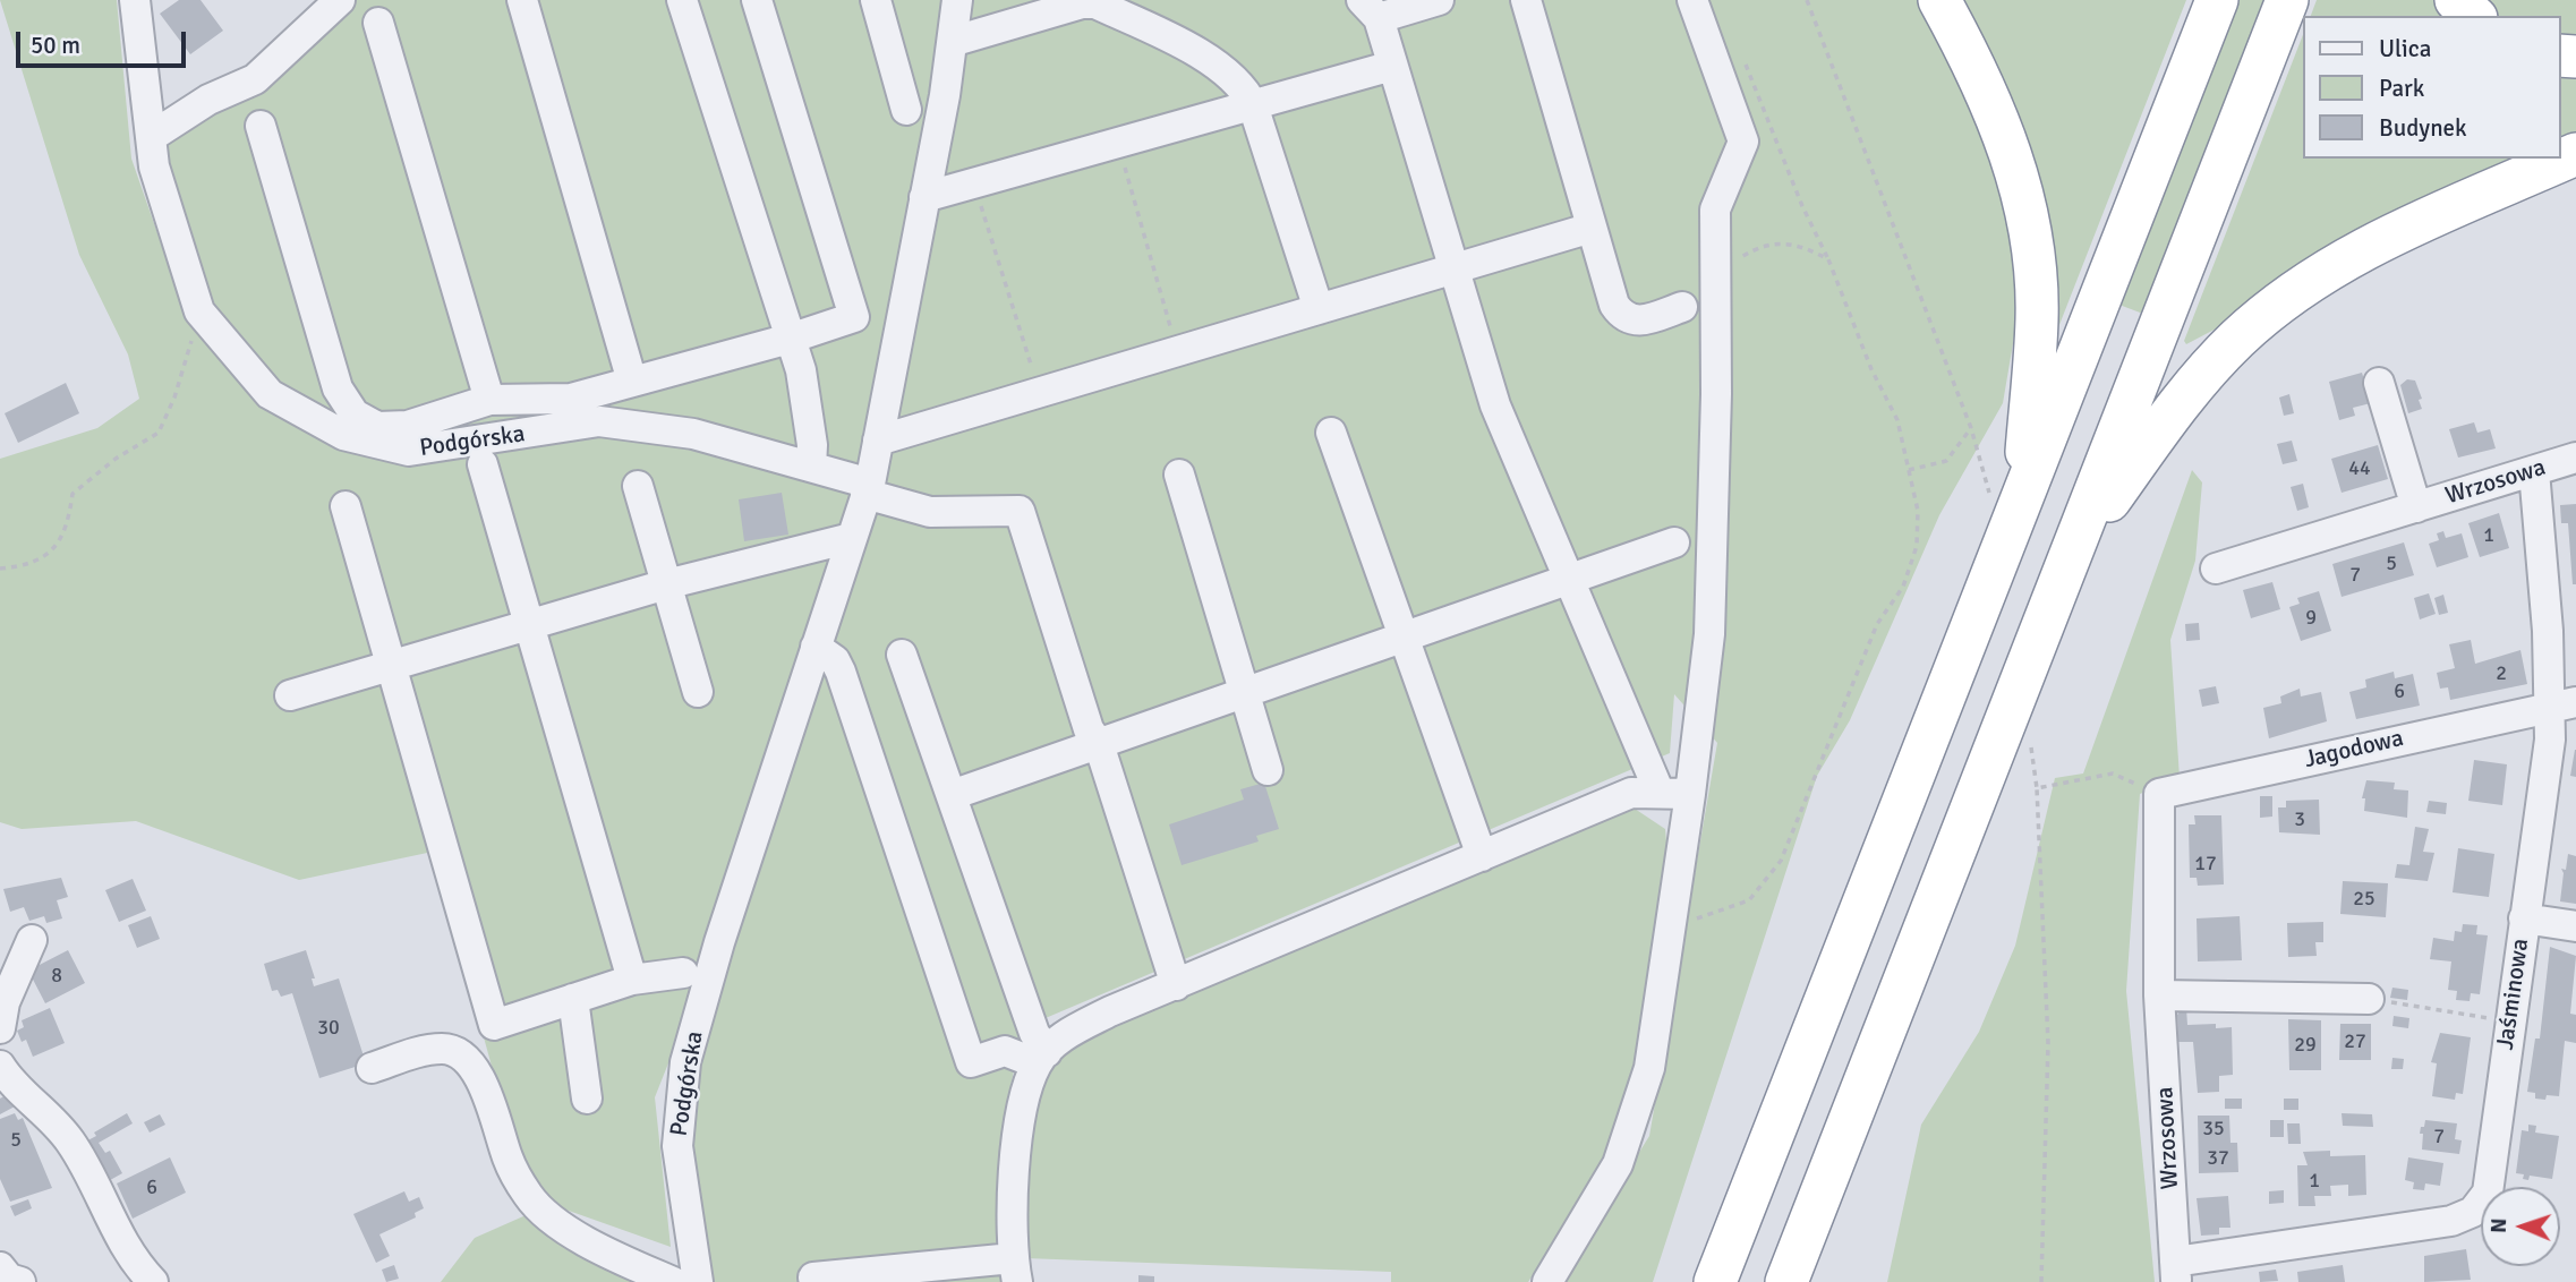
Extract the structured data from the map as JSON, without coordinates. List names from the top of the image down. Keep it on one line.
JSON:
{"streets":{"street":["Podgórska","Wrzosowa","Jagodowa","Jaśminowa"]},"crossings":[["Wrzosowa","Jagodowa"],["Wrzosowa","Jaśminowa"],["Jagodowa","Jaśminowa"]],"house_numbers":["44","1","5","7","9","2","6","3","17","25","8","30","27","29","35","7","5","37","1","6"],"legend":["Ulica","Park","Budynek"],"scale_bar":"50 m","north":"left"}
